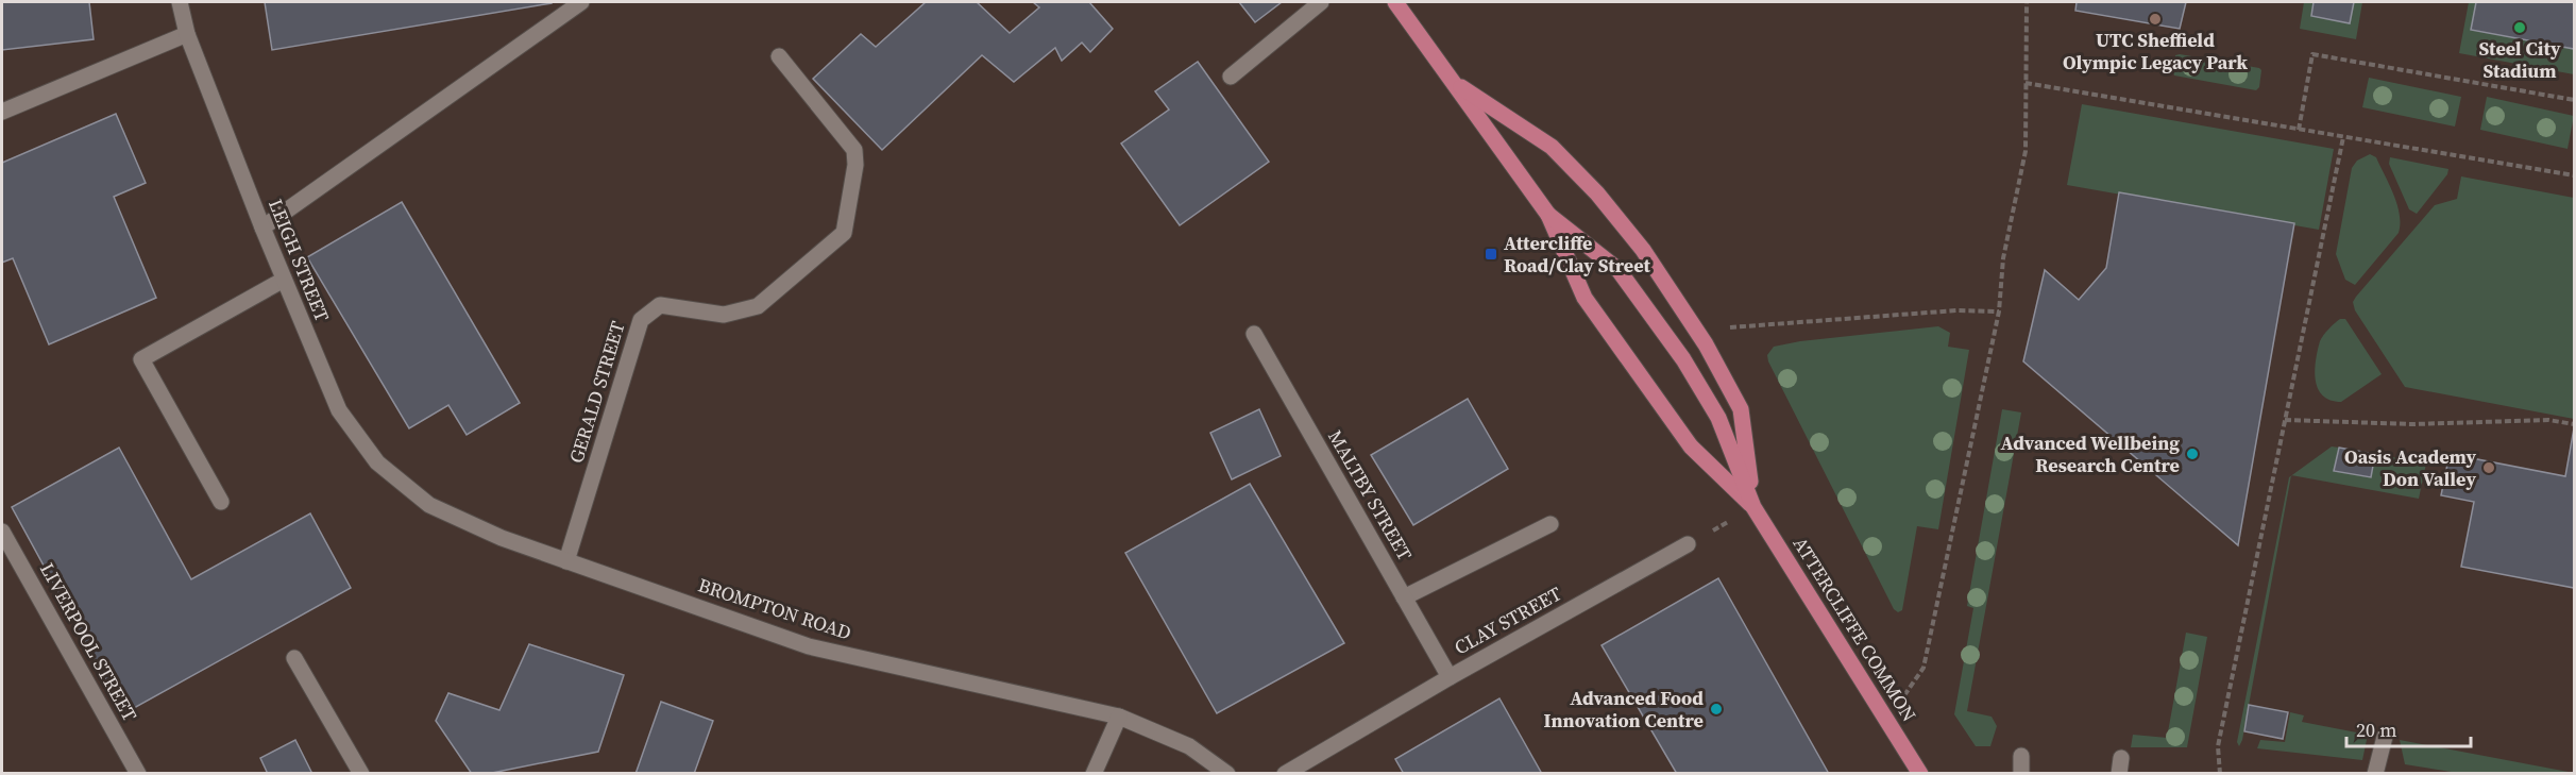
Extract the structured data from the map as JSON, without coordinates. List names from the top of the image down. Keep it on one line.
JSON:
{"streets":{"main road":["ATTERCLIFFE COMMON"],"street":["LEIGH STREET","GERALD STREET","MALTBY STREET","BROMPTON ROAD","CLAY STREET","LIVERPOOL STREET"]},"crossings":[["LEIGH STREET","BROMPTON ROAD"],["GERALD STREET","BROMPTON ROAD"],["MALTBY STREET","CLAY STREET"]],"places":{"other":["UTC Sheffield Olympic Legacy Park","Steel City Stadium","Advanced Wellbeing Research Centre","Oasis Academy Don Valley","Advanced Food Innovation Centre"],"transit":["Attercliffe Road/Clay Street"]},"scale_bar":"20 m"}
